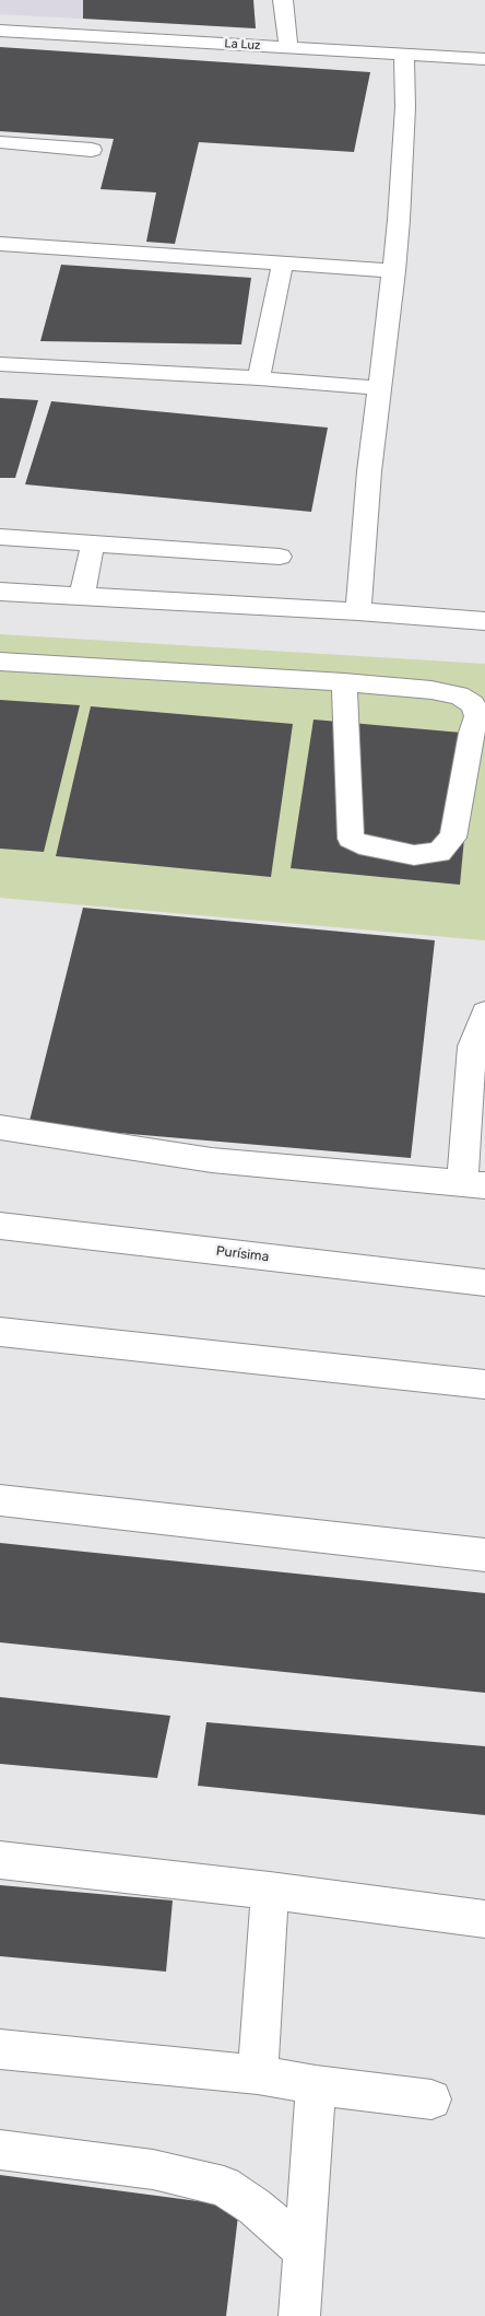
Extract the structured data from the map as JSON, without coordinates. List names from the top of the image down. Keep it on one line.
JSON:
{"streets":{"street":["La Luz","Purísima"]}}
